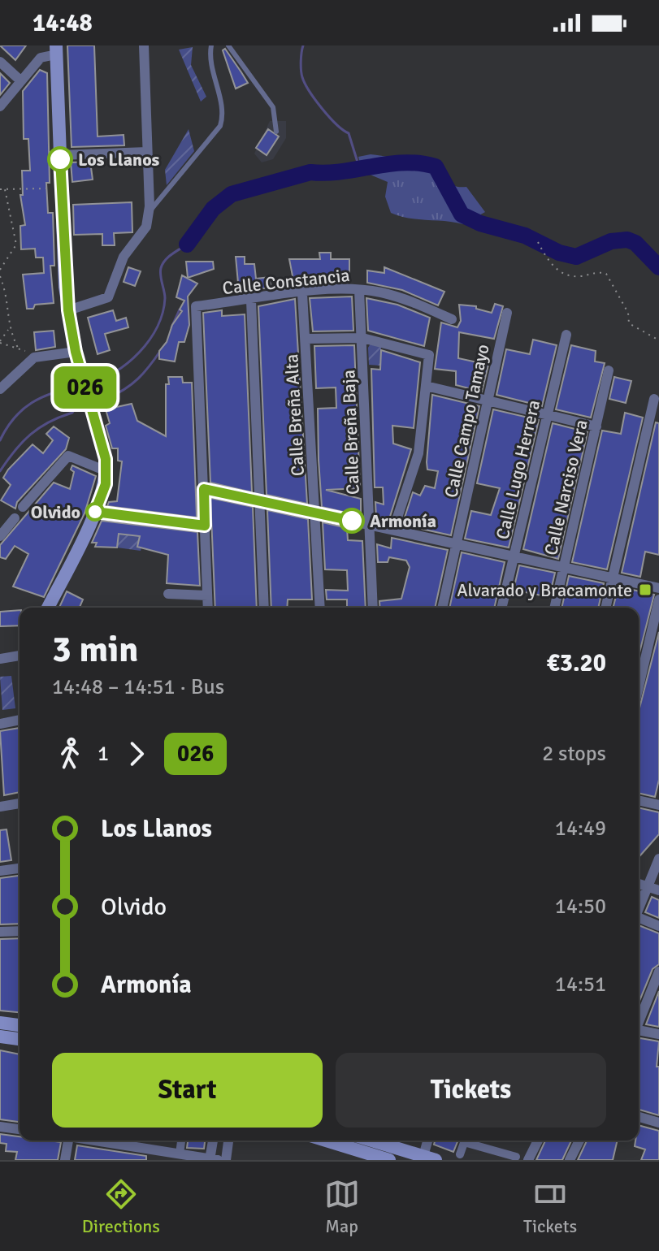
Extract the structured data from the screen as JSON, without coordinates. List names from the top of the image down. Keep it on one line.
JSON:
{"streets":{"street":["Calle Constancia","Calle Breña Alta","Calle Campo Tamayo","Calle Breña Baja","Calle Lugo Herrera","Calle Narciso Vera"]},"crossings":[["Calle Constancia","Calle Breña Alta"],["Calle Constancia","Calle Breña Baja"]],"places":{"other":["Los Llanos","Olvido","Armonía"],"transit":["Alvarado y Bracamonte"]},"lines":["bus line 026"],"page":{"status":"14:48","on_map":"026","heading":["3 min","14:48 – 14:51 · Bus","€3.20"],"legs":["1","026","2 stops"],"list":[{"name":"Los Llanos","value":"14:49"},{"name":"Olvido","value":"14:50"},{"name":"Armonía","value":"14:51"}],"buttons":["Start","Tickets"],"tabs":["Directions","Map","Tickets"]}}
